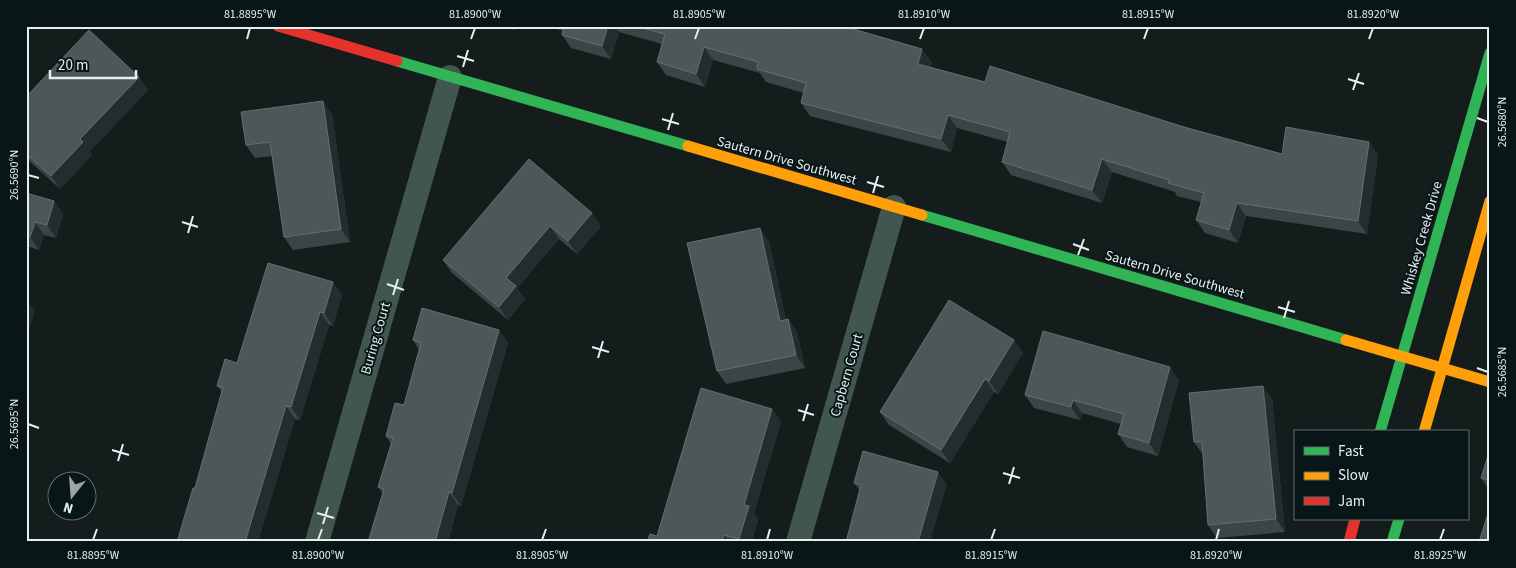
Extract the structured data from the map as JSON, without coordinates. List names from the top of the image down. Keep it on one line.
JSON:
{"streets":{"street":["Sautern Drive Southwest","Whiskey Creek Drive","Buring Court","Capbern Court"]},"crossings":[["Sautern Drive Southwest","Whiskey Creek Drive"],["Sautern Drive Southwest","Buring Court"],["Sautern Drive Southwest","Capbern Court"]],"legend":["Fast","Slow","Jam"],"scale_bar":"20 m","north":"bottom","coordinates":["81.8895°W","81.8900°W","81.8905°W","81.8910°W","81.8915°W","81.8920°W","26.5680°N","26.5690°N","26.5685°N","26.5695°N","81.8925°W"]}
